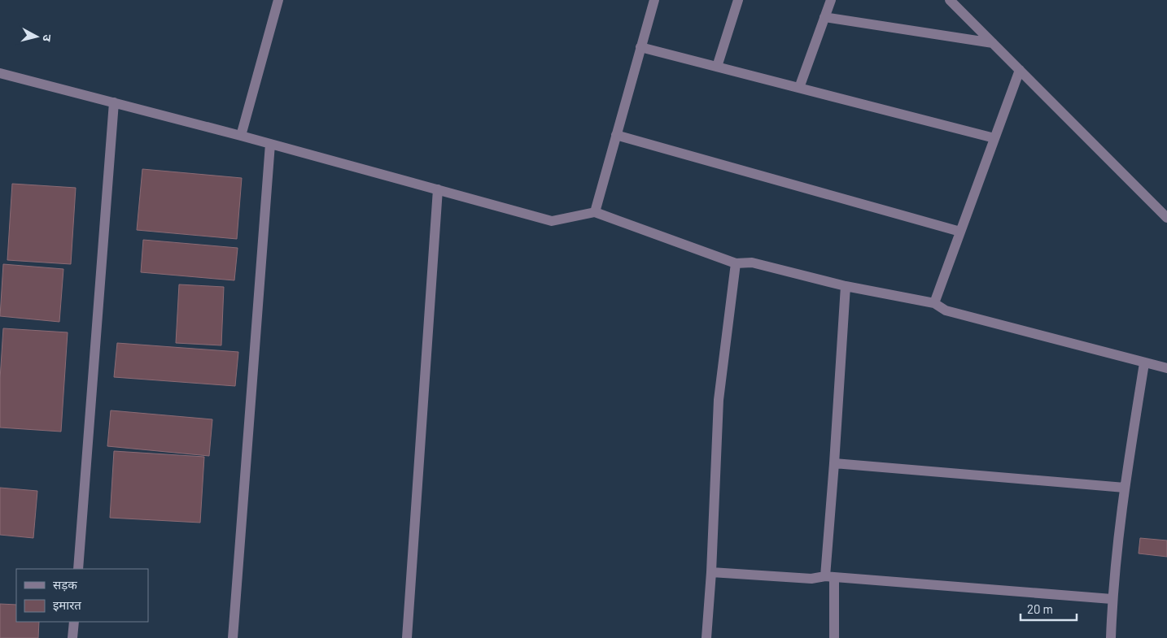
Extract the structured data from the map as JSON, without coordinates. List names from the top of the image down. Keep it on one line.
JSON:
{"legend":["सड़क","इमारत"],"scale_bar":"20 m","north":"right"}
